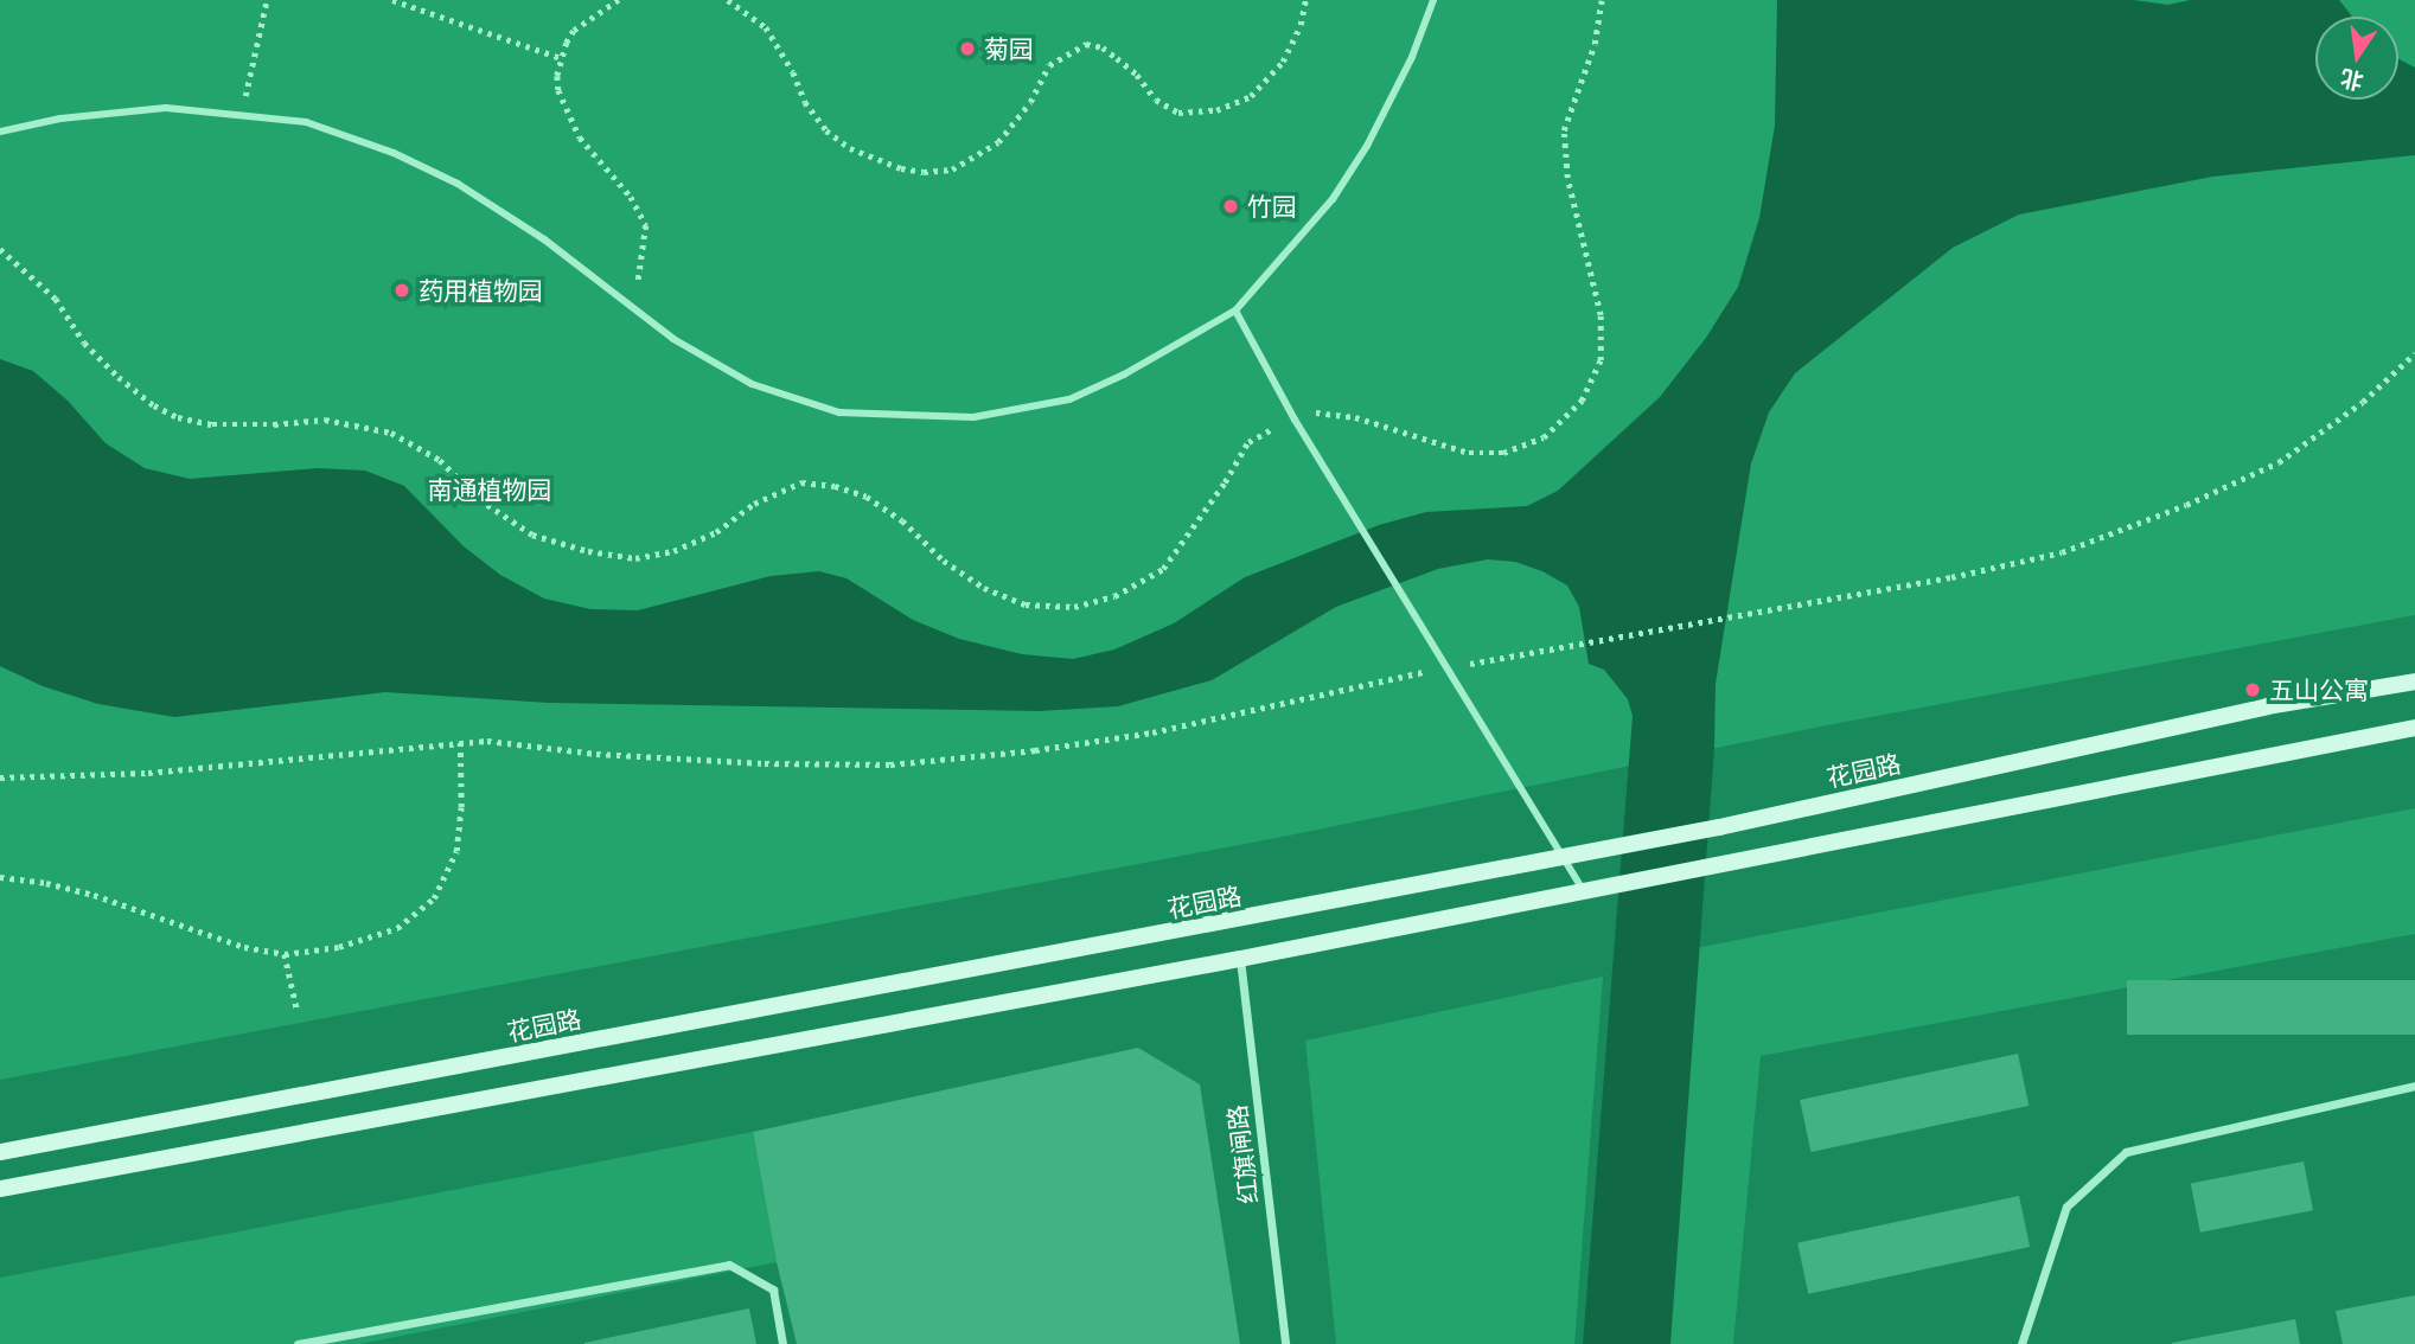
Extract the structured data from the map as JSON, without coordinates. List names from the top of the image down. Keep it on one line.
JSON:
{"streets":{"main road":["花园路"],"street":["红旗闸路"]},"parks":["南通植物园"],"places":["菊园","竹园","药用植物园","五山公寓"],"north":"bottom"}
